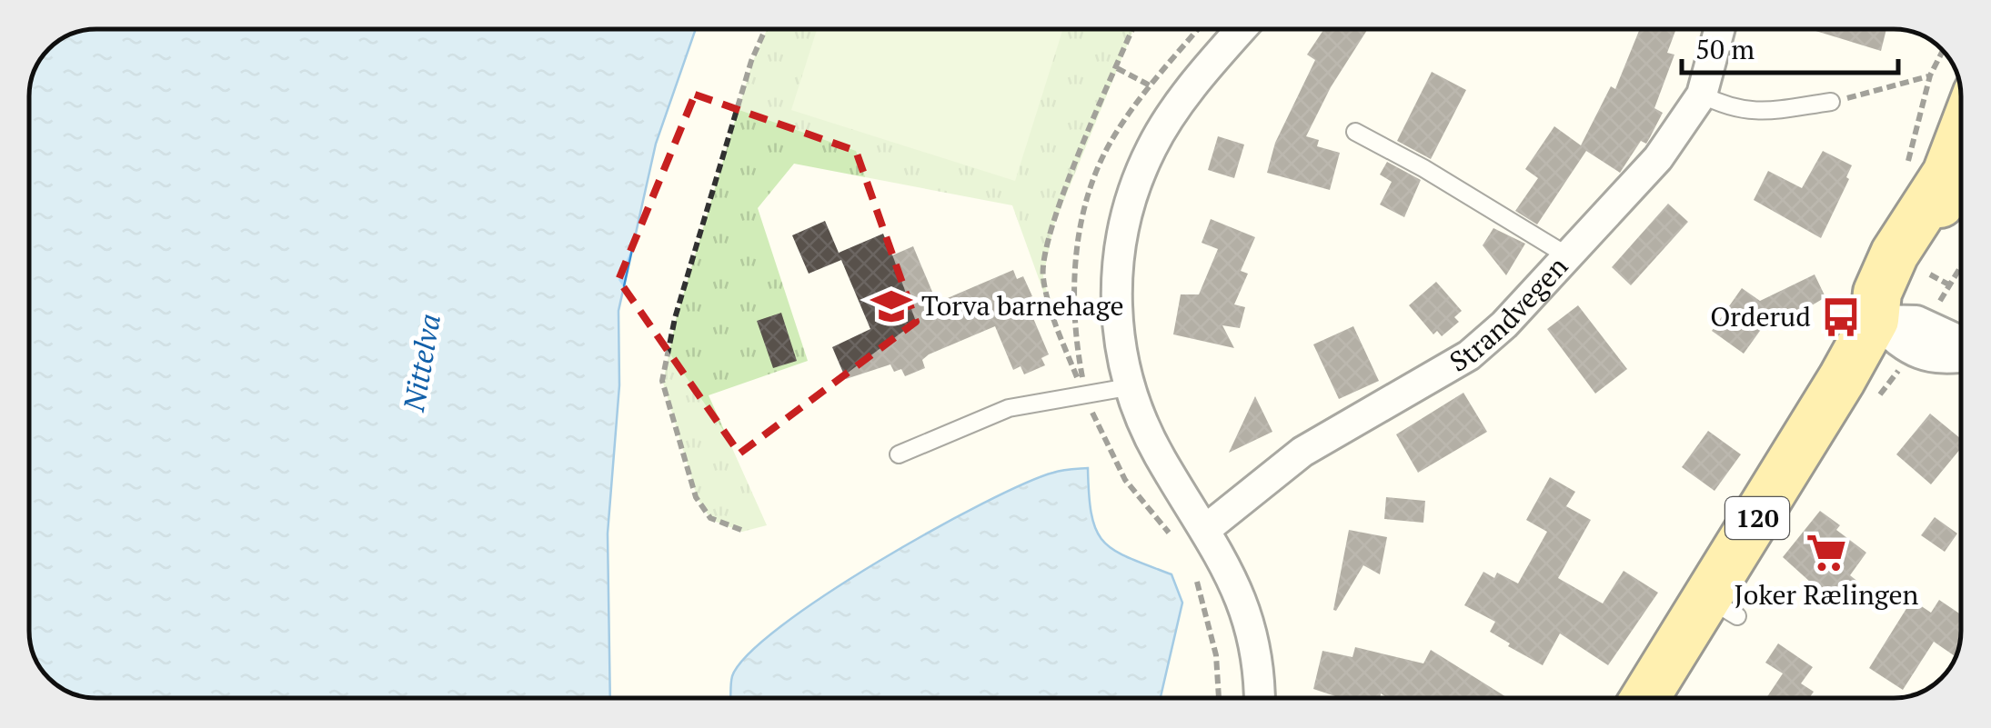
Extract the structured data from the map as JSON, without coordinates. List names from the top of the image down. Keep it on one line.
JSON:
{"streets":{"main road":["120"],"street":["Strandvegen"]},"water":["Nittelva"],"places":{"school or university":["Torva barnehage"],"bus stop":["Orderud"],"supermarket":["Joker Rælingen"]},"scale_bar":"50 m"}
